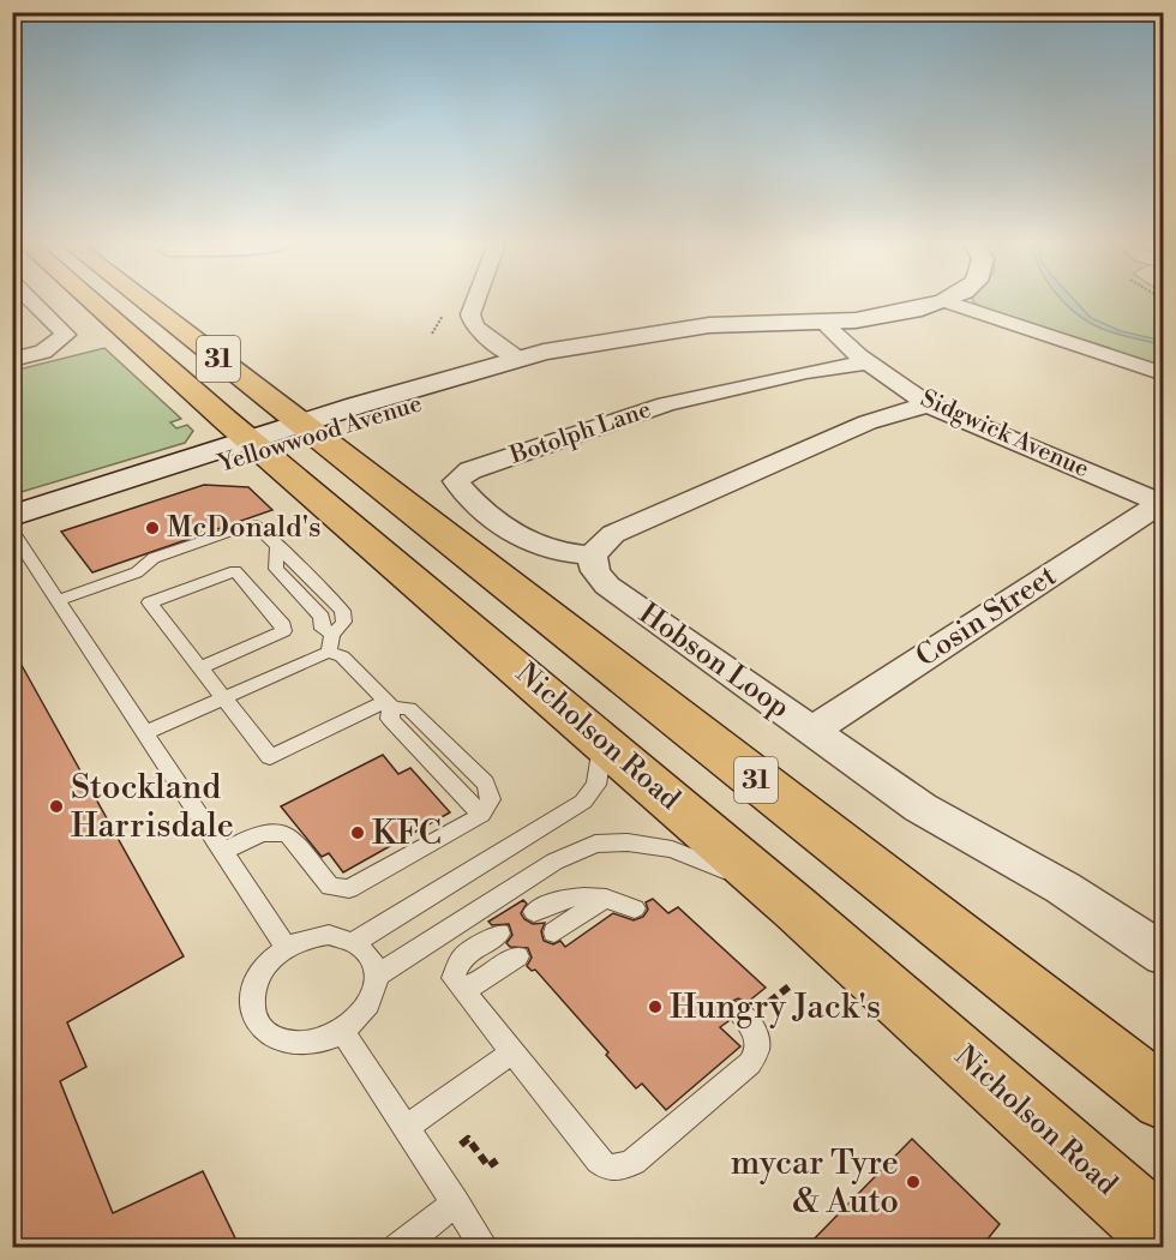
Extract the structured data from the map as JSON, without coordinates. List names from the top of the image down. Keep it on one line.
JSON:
{"streets":{"main road":["31","Nicholson Road"],"street":["Botolph Lane","Yellowwood Avenue","Sidgwick Avenue","Cosin Street","Hobson Loop"]},"crossings":[["Botolph Lane","Sidgwick Avenue"],["Botolph Lane","Hobson Loop"],["Yellowwood Avenue","Sidgwick Avenue"],["Yellowwood Avenue","Nicholson Road"],["Sidgwick Avenue","Cosin Street"],["Cosin Street","Hobson Loop"]],"places":["McDonald's","Stockland Harrisdale","KFC","Hungry Jack's","mycar Tyre & Auto"]}
